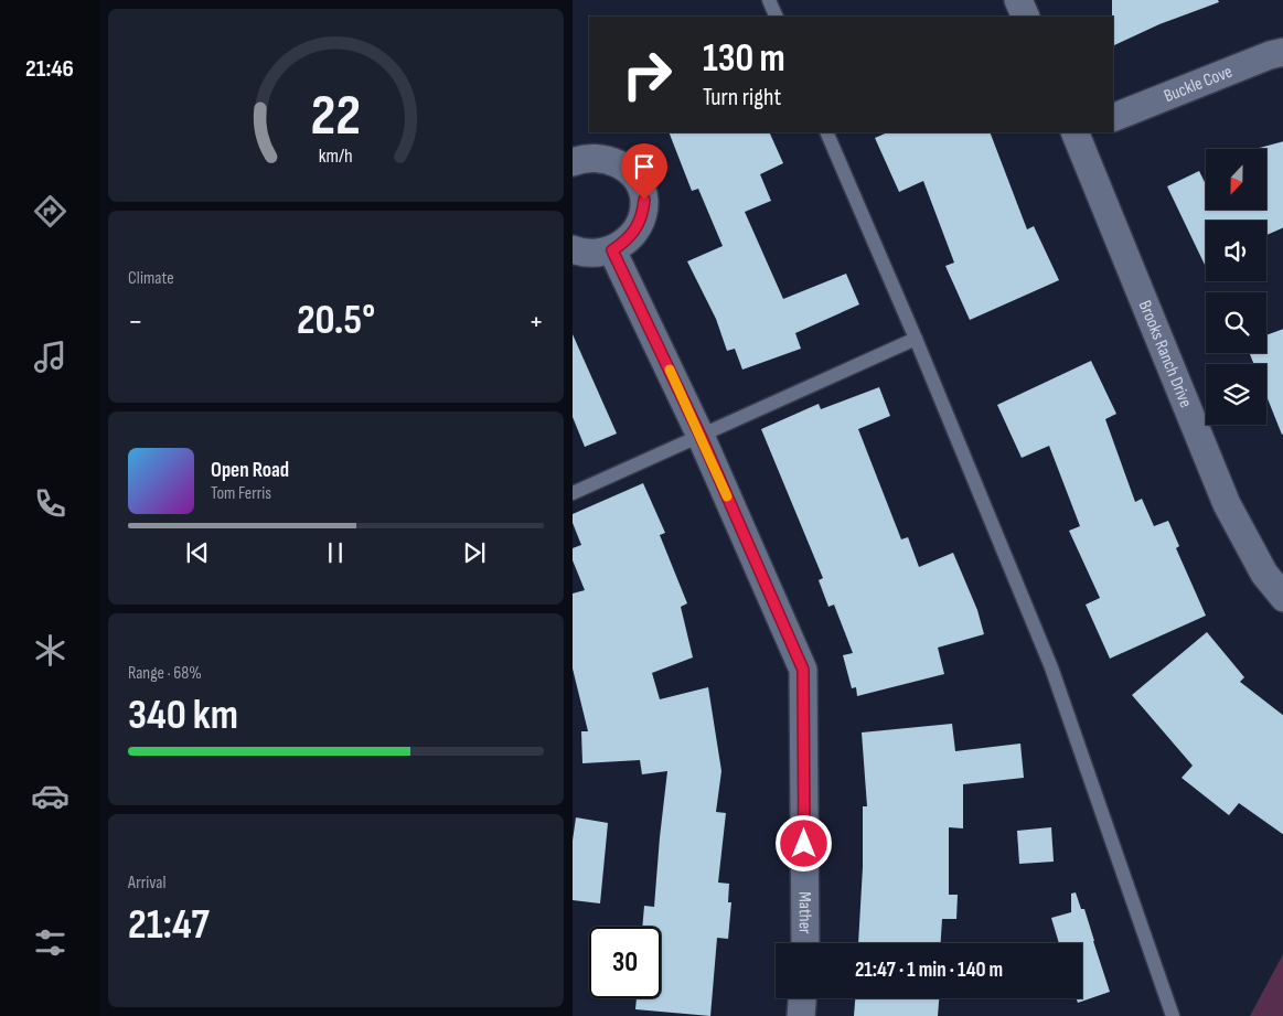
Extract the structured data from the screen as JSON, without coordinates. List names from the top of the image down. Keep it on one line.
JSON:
{"streets":{"street":["Buckle Cove","Brooks Ranch Drive","Mather"]},"north":"bottom","page":{"tabs":"21:46","turn":["130 m","Turn right"],"tile":["Climate",["Range · 68%","340 km"],["Arrival","21:47"]],"heat":["−","20.5°","+"],"song":["Open Road","Tom Ferris"],"limit":"30","trip":"21:47 · 1 min · 140 m","gauge":["22","km/h"]}}
